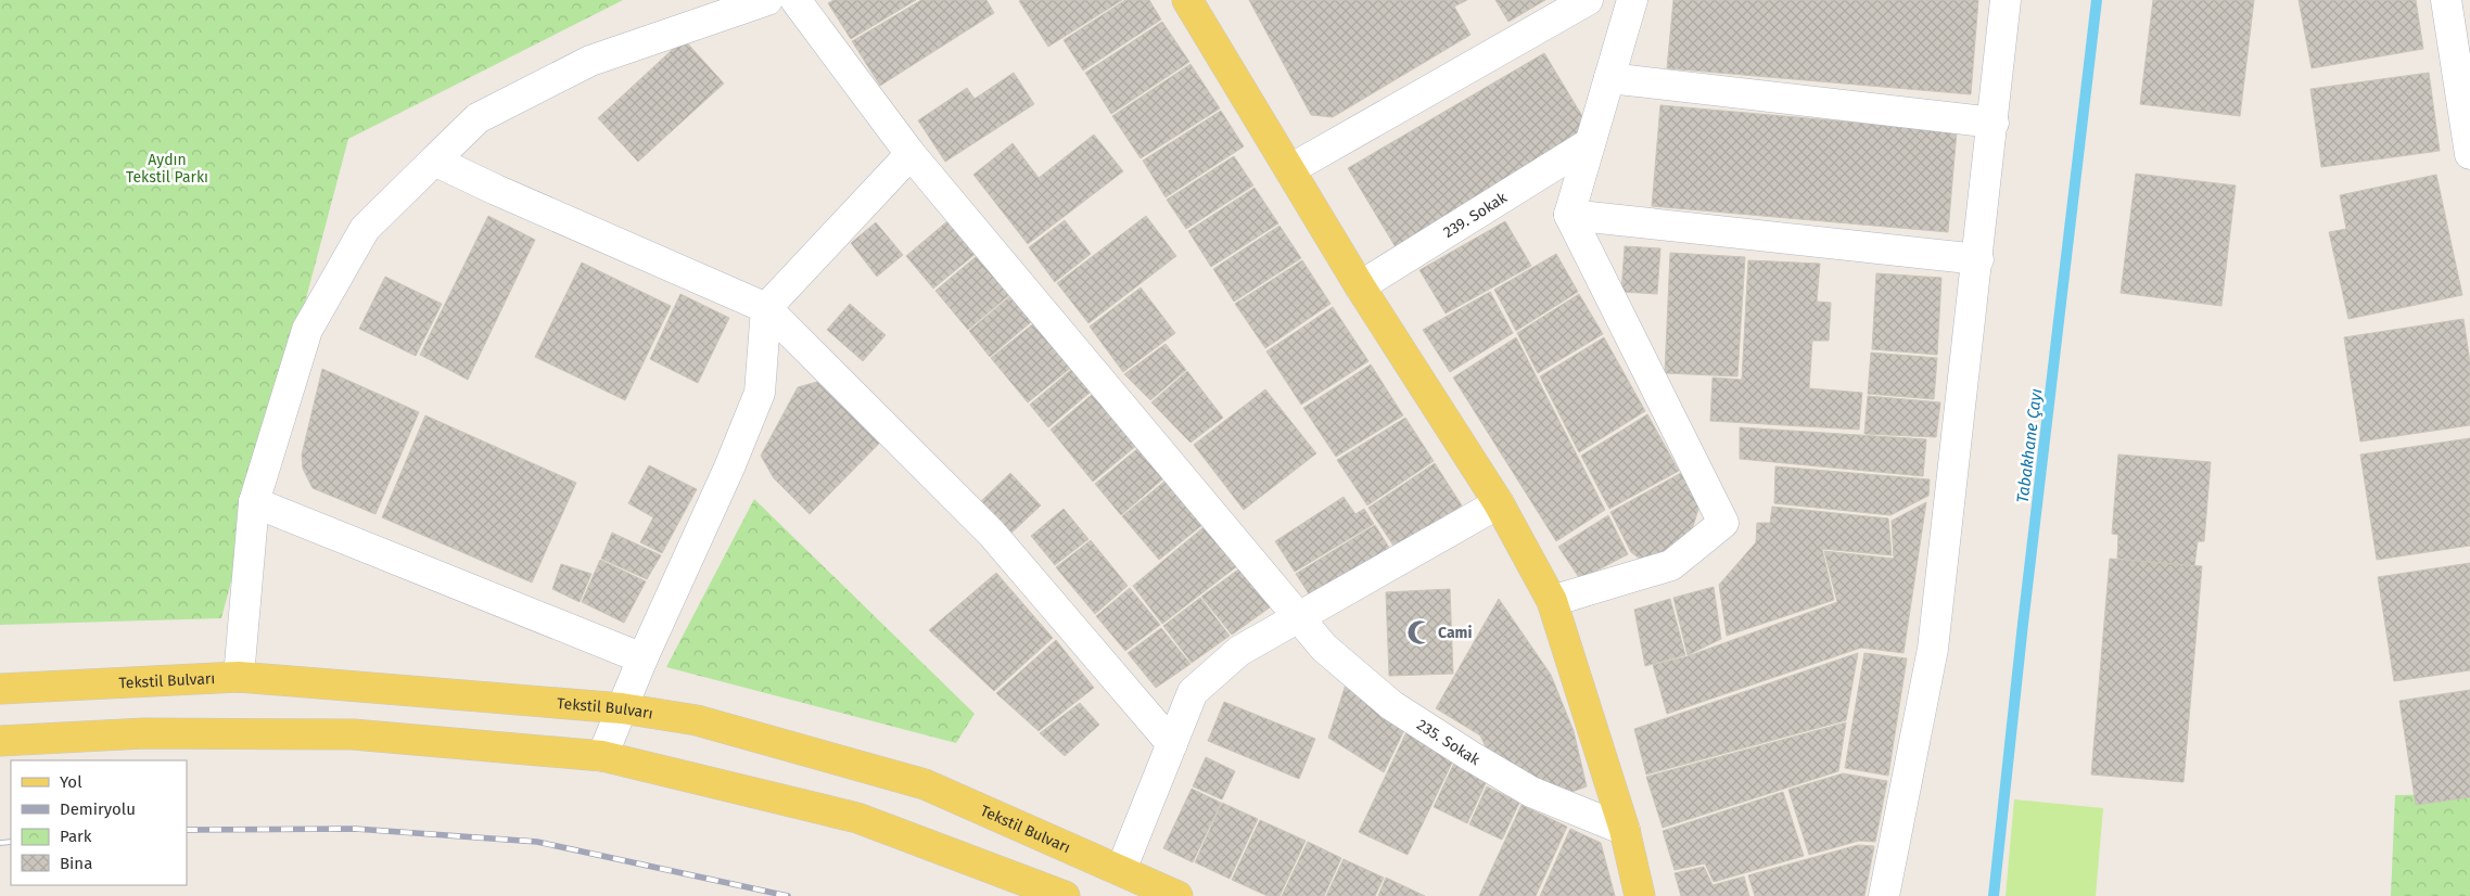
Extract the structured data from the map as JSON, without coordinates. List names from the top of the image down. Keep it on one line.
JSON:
{"streets":{"main road":["Tekstil Bulvarı"],"street":["239. Sokak","235. Sokak"]},"water":["Tabakhane Çayı"],"parks":["Aydın Tekstil Parkı"],"places":{"mosque":["Cami"]},"legend":["Yol","Demiryolu","Park","Bina"]}
